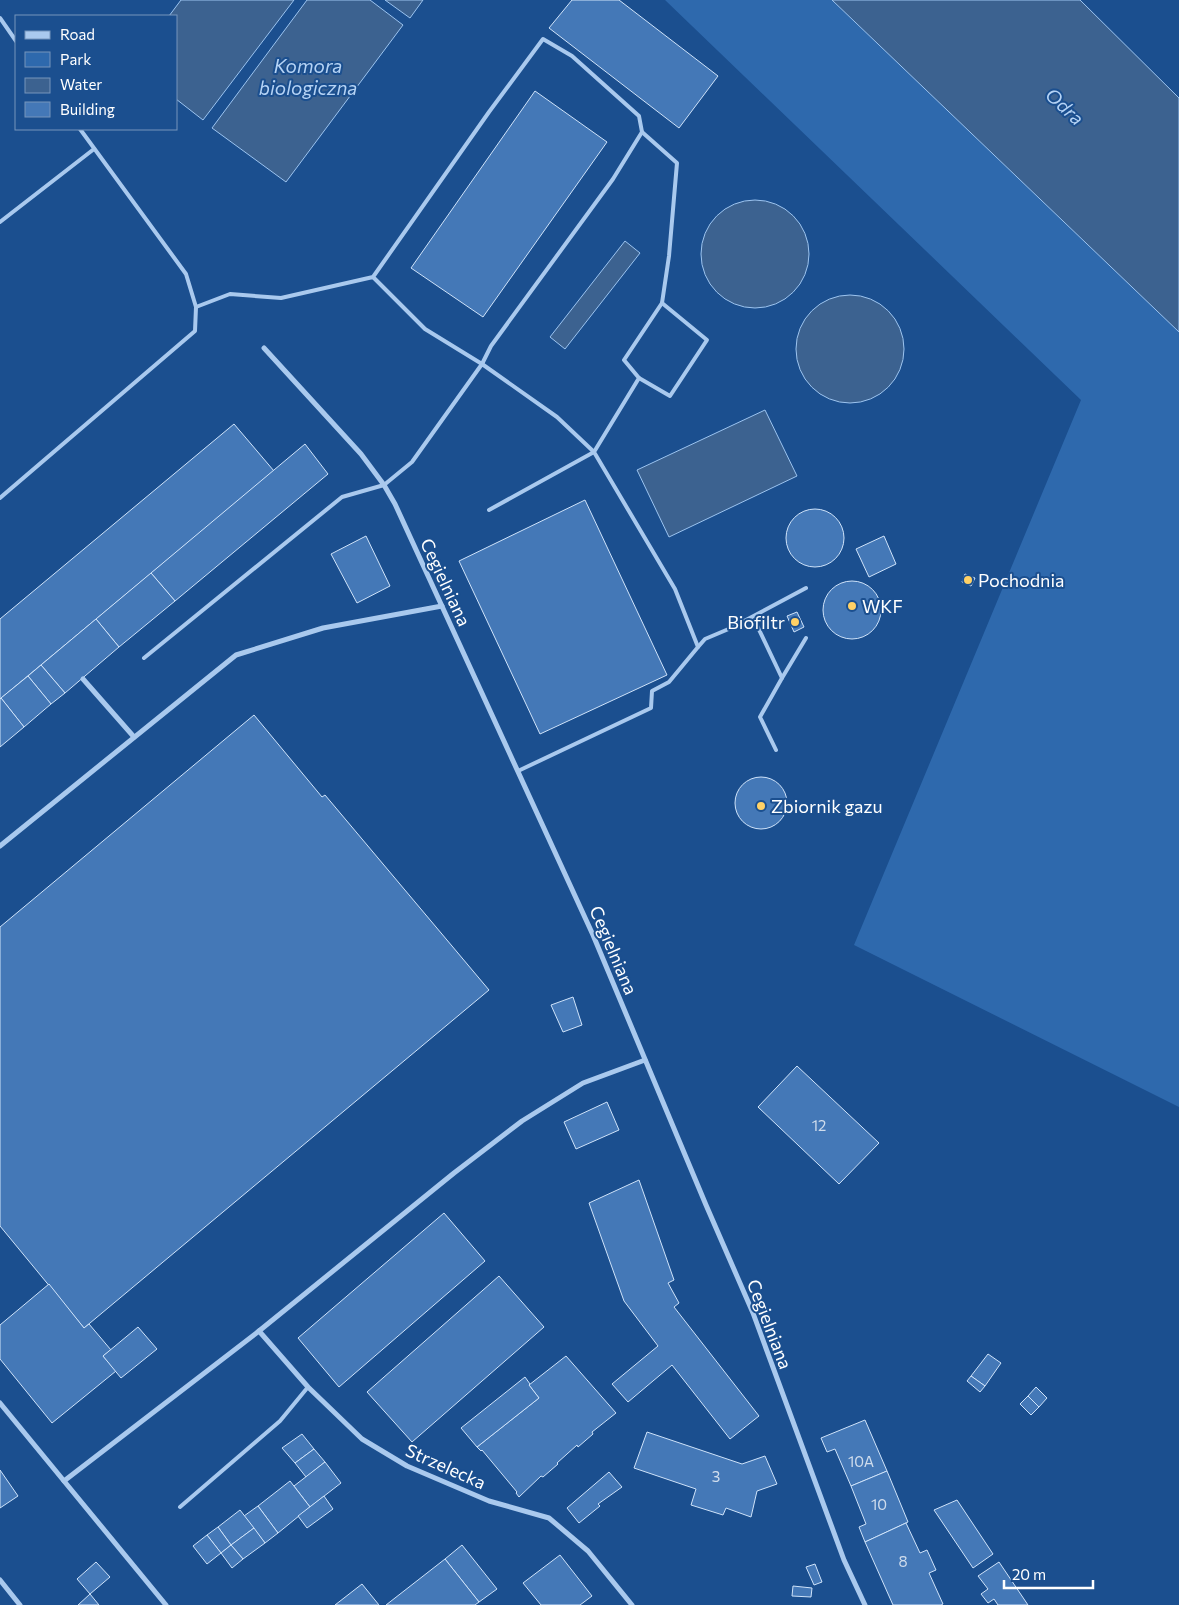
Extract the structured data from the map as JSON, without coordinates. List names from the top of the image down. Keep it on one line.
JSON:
{"streets":{"street":["Cegielniana","Strzelecka"]},"water":["Komora biologiczna","Odra"],"places":["Pochodnia","WKF","Biofiltr","Zbiornik gazu"],"house_numbers":["12","10A","3","10","8"],"legend":["Road","Park","Water","Building"],"scale_bar":"20 m"}
